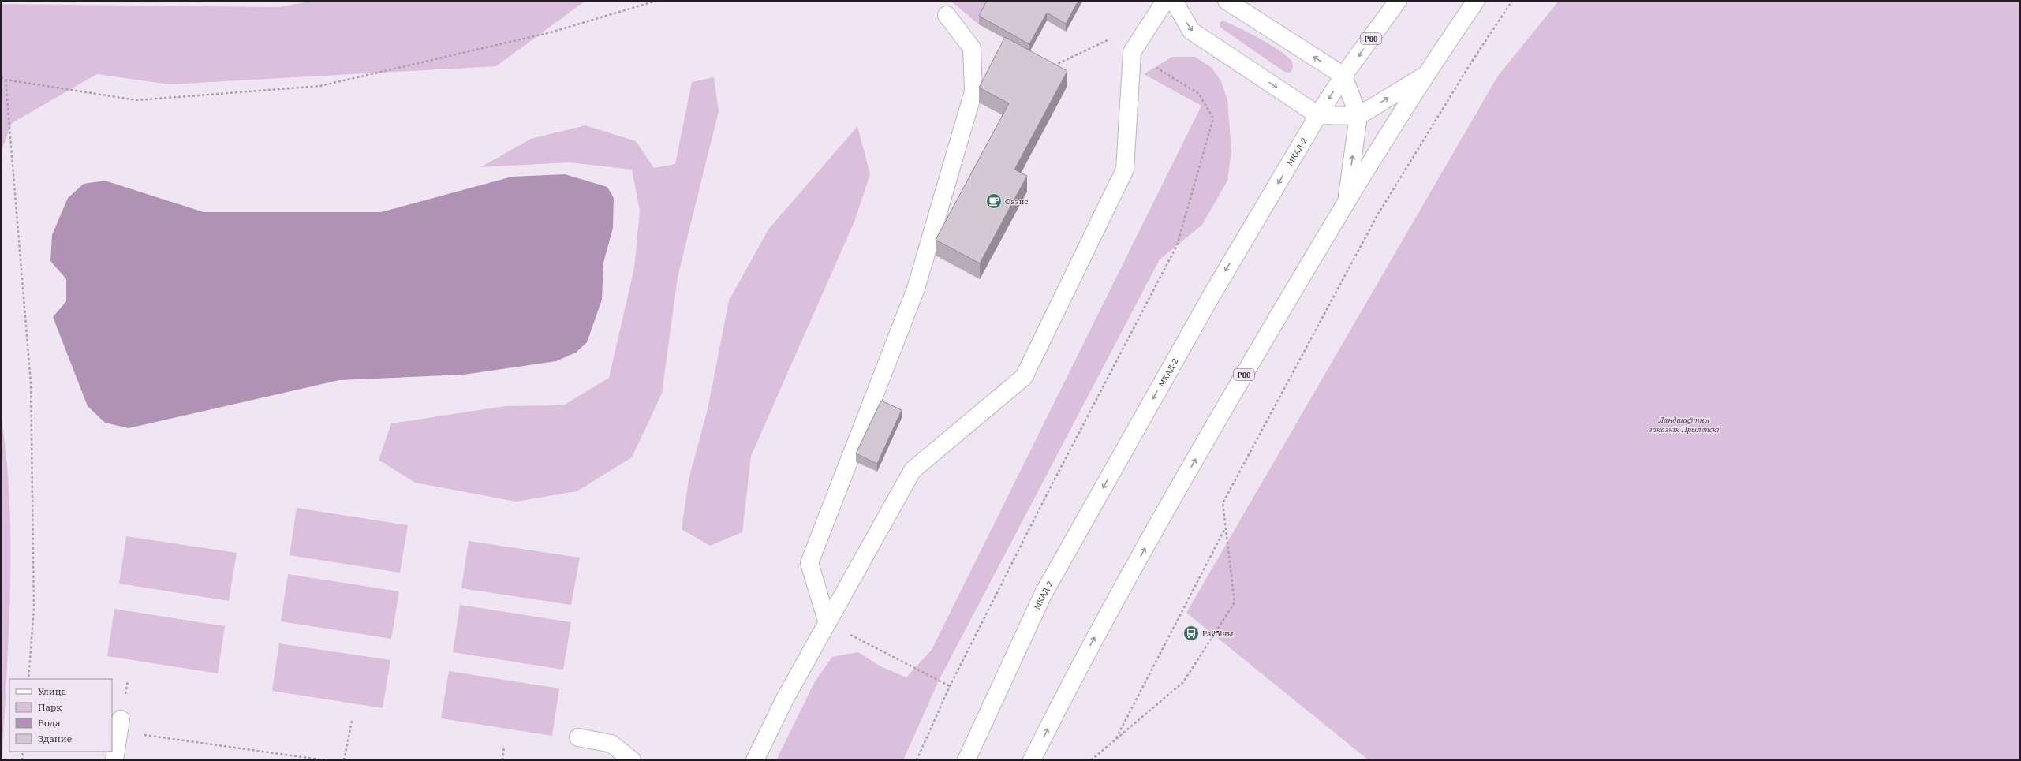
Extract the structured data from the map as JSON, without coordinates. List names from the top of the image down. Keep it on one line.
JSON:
{"streets":{"main road":["Р80","МКАД-2"]},"parks":["Ландшафтны заказнік Прылепскі"],"places":{"cafe":["Оазис"],"bus stop":["Раўбічы"]},"legend":["Улица","Парк","Вода","Здание"]}
